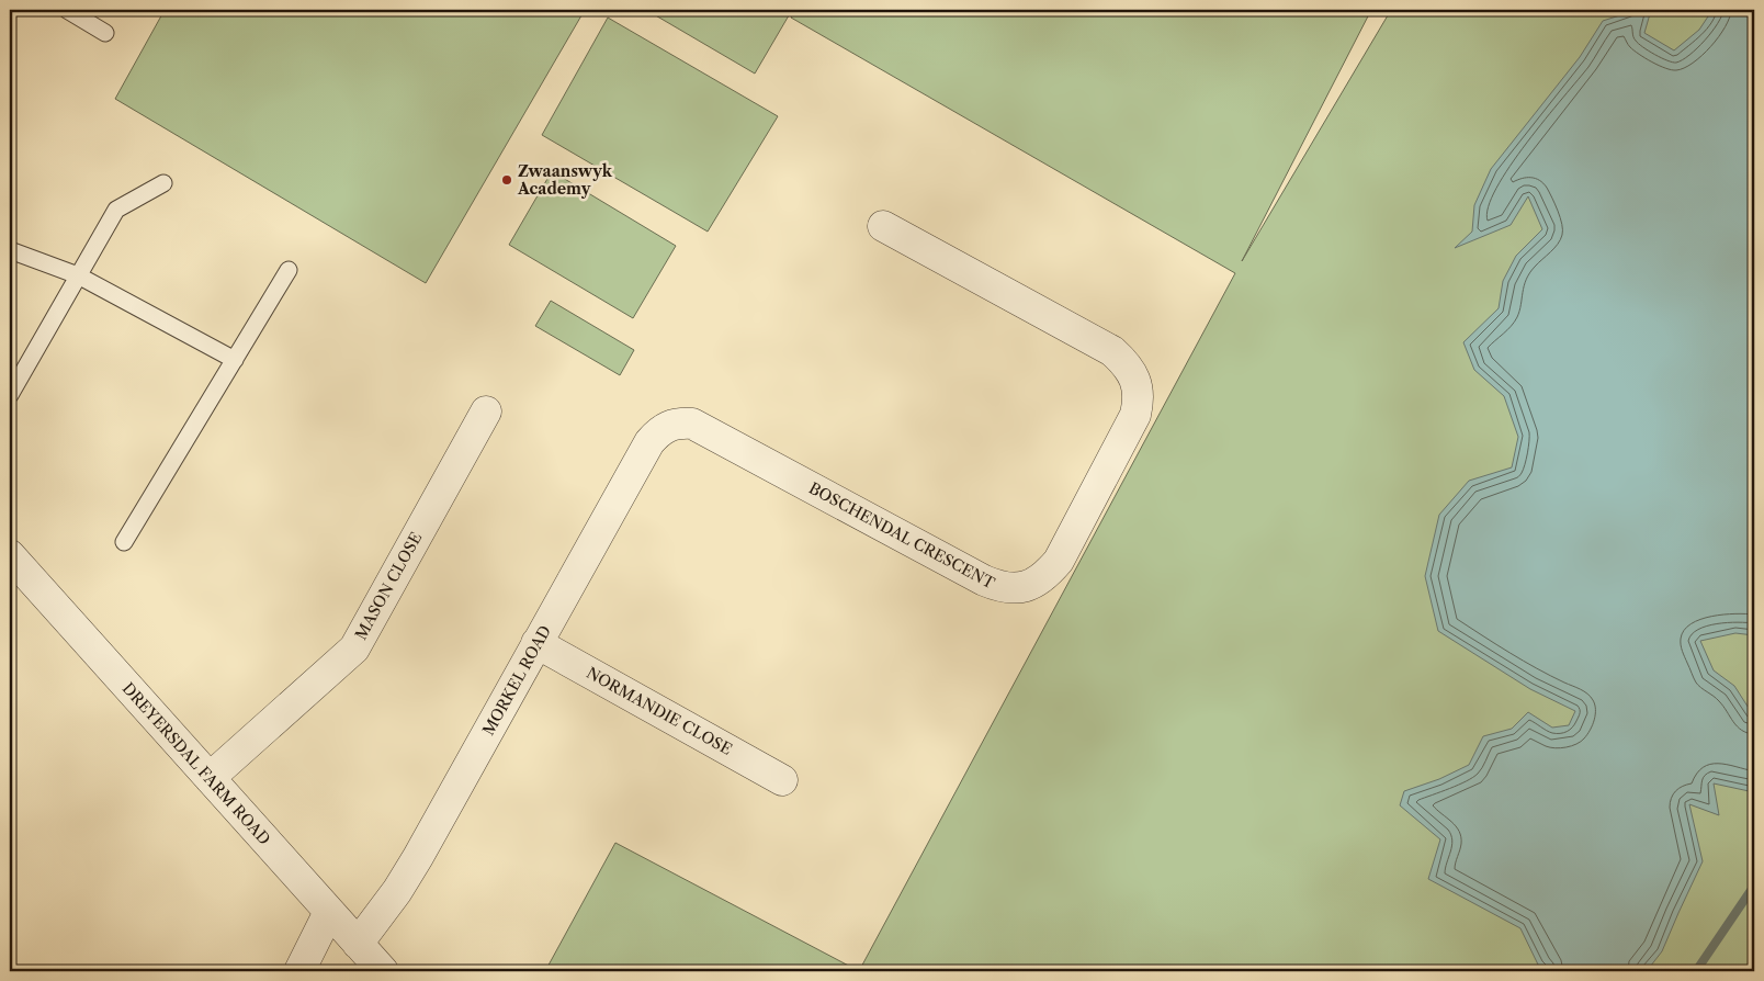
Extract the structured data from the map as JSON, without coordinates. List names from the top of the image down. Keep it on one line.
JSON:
{"streets":{"street":["BOSCHENDAL CRESCENT","MASON CLOSE","MORKEL ROAD","NORMANDIE CLOSE","DREYERSDAL FARM ROAD"]},"crossings":[["BOSCHENDAL CRESCENT","MORKEL ROAD"],["MASON CLOSE","DREYERSDAL FARM ROAD"],["MORKEL ROAD","NORMANDIE CLOSE"],["MORKEL ROAD","DREYERSDAL FARM ROAD"]],"places":["Zwaanswyk Academy"]}
